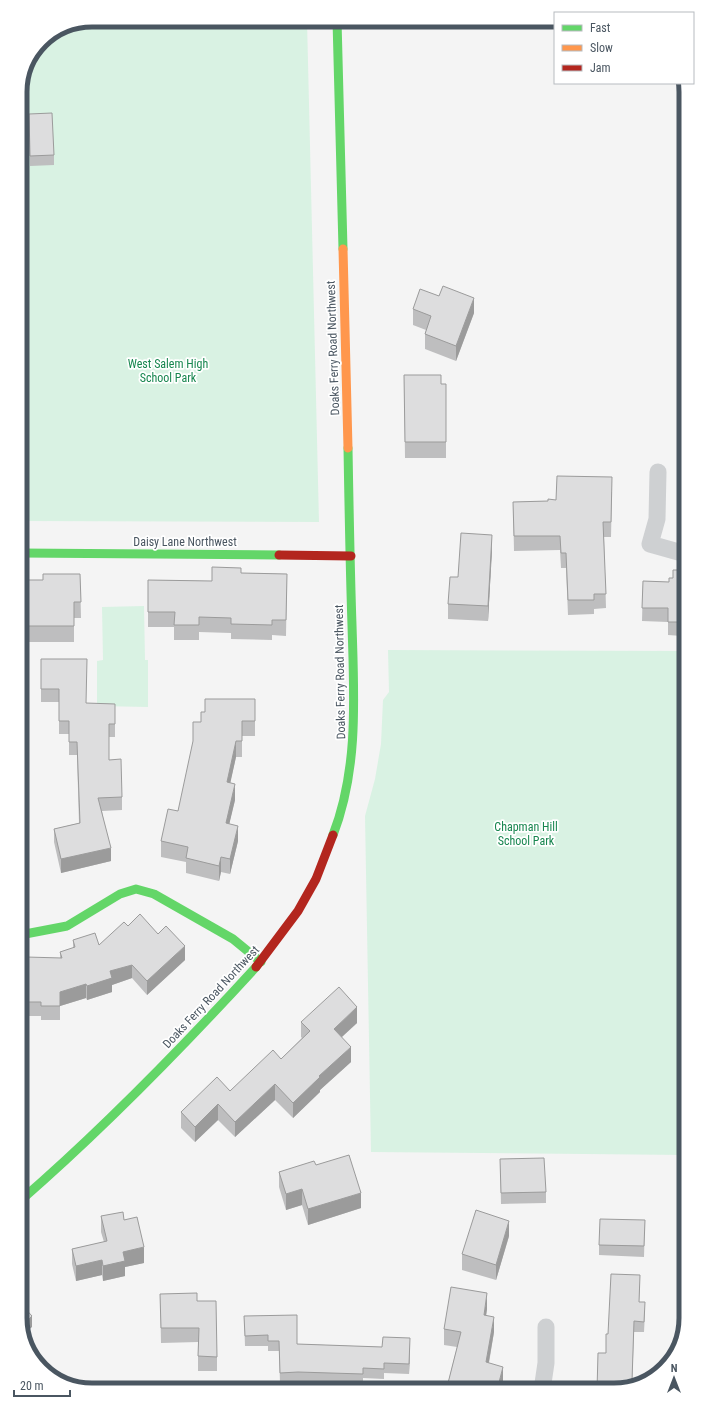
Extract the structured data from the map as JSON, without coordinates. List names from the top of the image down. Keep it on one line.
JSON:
{"streets":{"main road":["Doaks Ferry Road Northwest","Daisy Lane Northwest"]},"crossings":[["Doaks Ferry Road Northwest","Daisy Lane Northwest"]],"parks":["West Salem High School Park","Chapman Hill School Park"],"legend":["Fast","Slow","Jam"],"scale_bar":"20 m","north":"top"}
